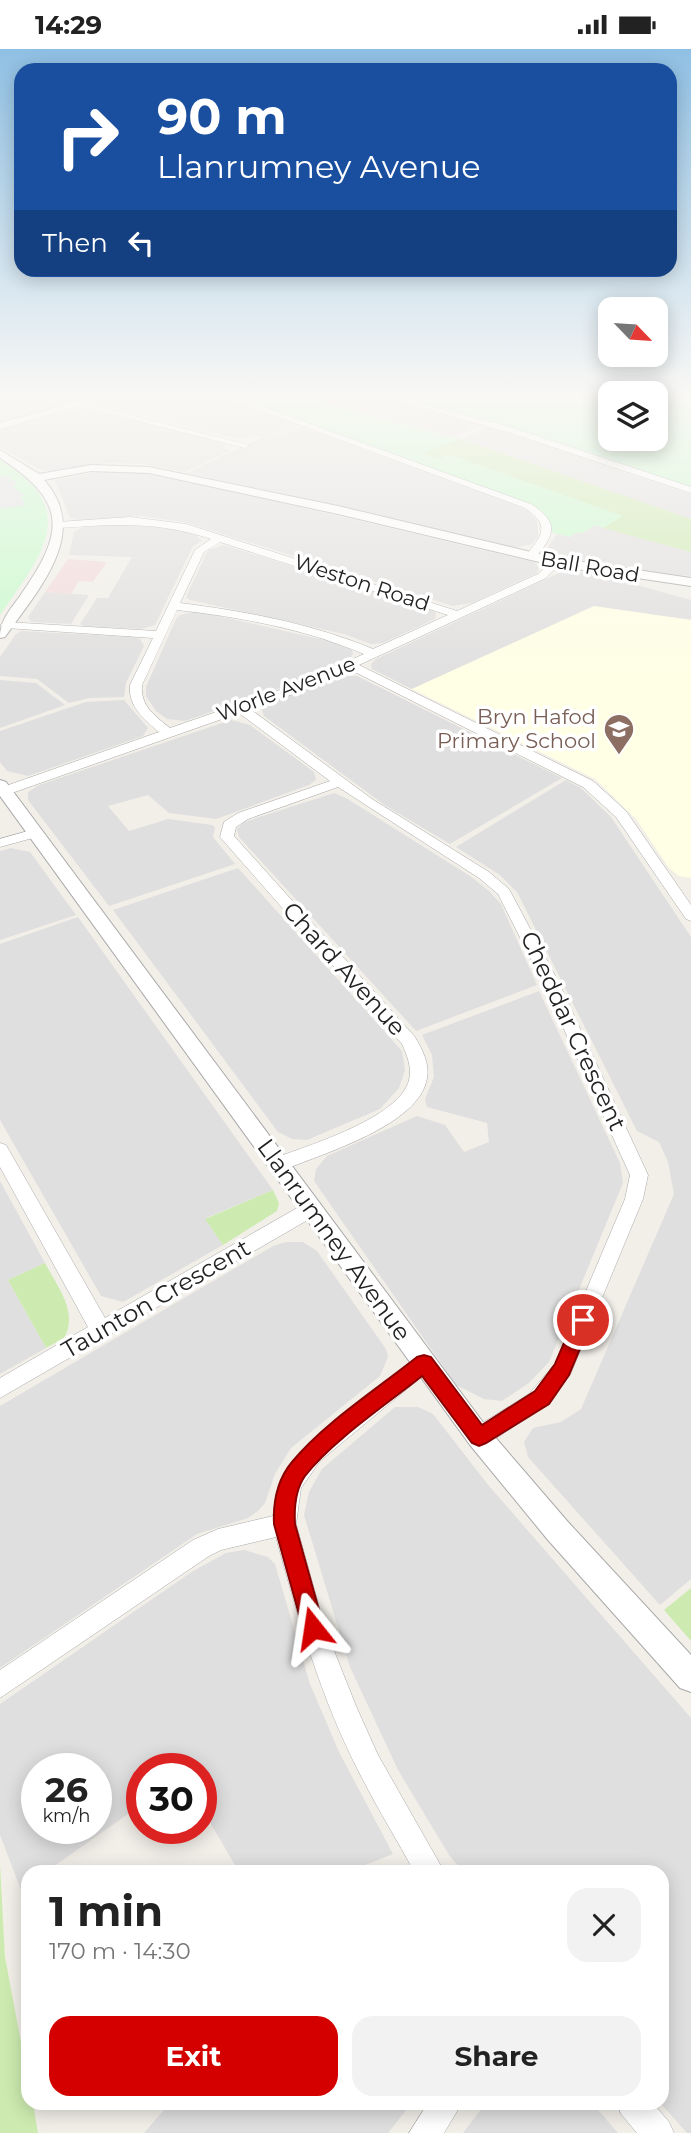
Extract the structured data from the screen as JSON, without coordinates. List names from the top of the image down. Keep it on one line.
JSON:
{"streets":{"street":["Ball Road","Weston Road","Worle Avenue","Chard Avenue","Cheddar Crescent","Llanrumney Avenue","Taunton Crescent"]},"crossings":[["Ball Road","Worle Avenue"],["Weston Road","Worle Avenue"],["Worle Avenue","Cheddar Crescent"],["Worle Avenue","Llanrumney Avenue"],["Chard Avenue","Cheddar Crescent"],["Chard Avenue","Llanrumney Avenue"],["Cheddar Crescent","Llanrumney Avenue"],["Llanrumney Avenue","Taunton Crescent"]],"places":{"school or university":["Bryn Hafod Primary School"]},"north":"bottom right","page":{"status":"14:29","turn":["90 m","Llanrumney Avenue"],"then":"Then","speed":"26 km/h","limit":"30","heading":["1 min","170 m · 14:30"],"buttons":["Exit","Share"]}}
